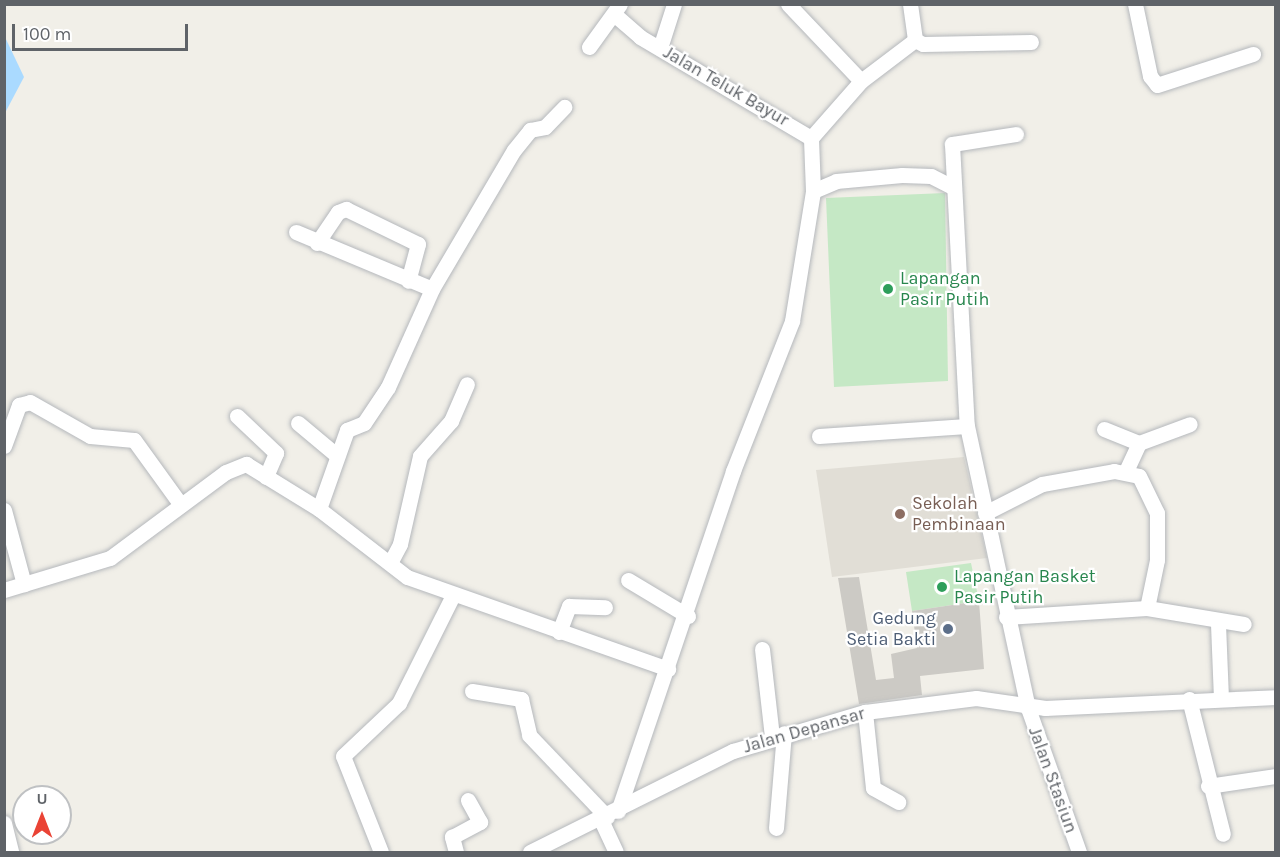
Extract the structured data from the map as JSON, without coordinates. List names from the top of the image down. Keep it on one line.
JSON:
{"streets":{"street":["Jalan Teluk Bayur","Jalan Depansar","Jalan Stasiun"]},"crossings":[["Jalan Depansar","Jalan Stasiun"]],"places":["Lapangan Pasir Putih","Sekolah Pembinaan","Lapangan Basket Pasir Putih","Gedung Setia Bakti"],"scale_bar":"100 m","north":"top"}
